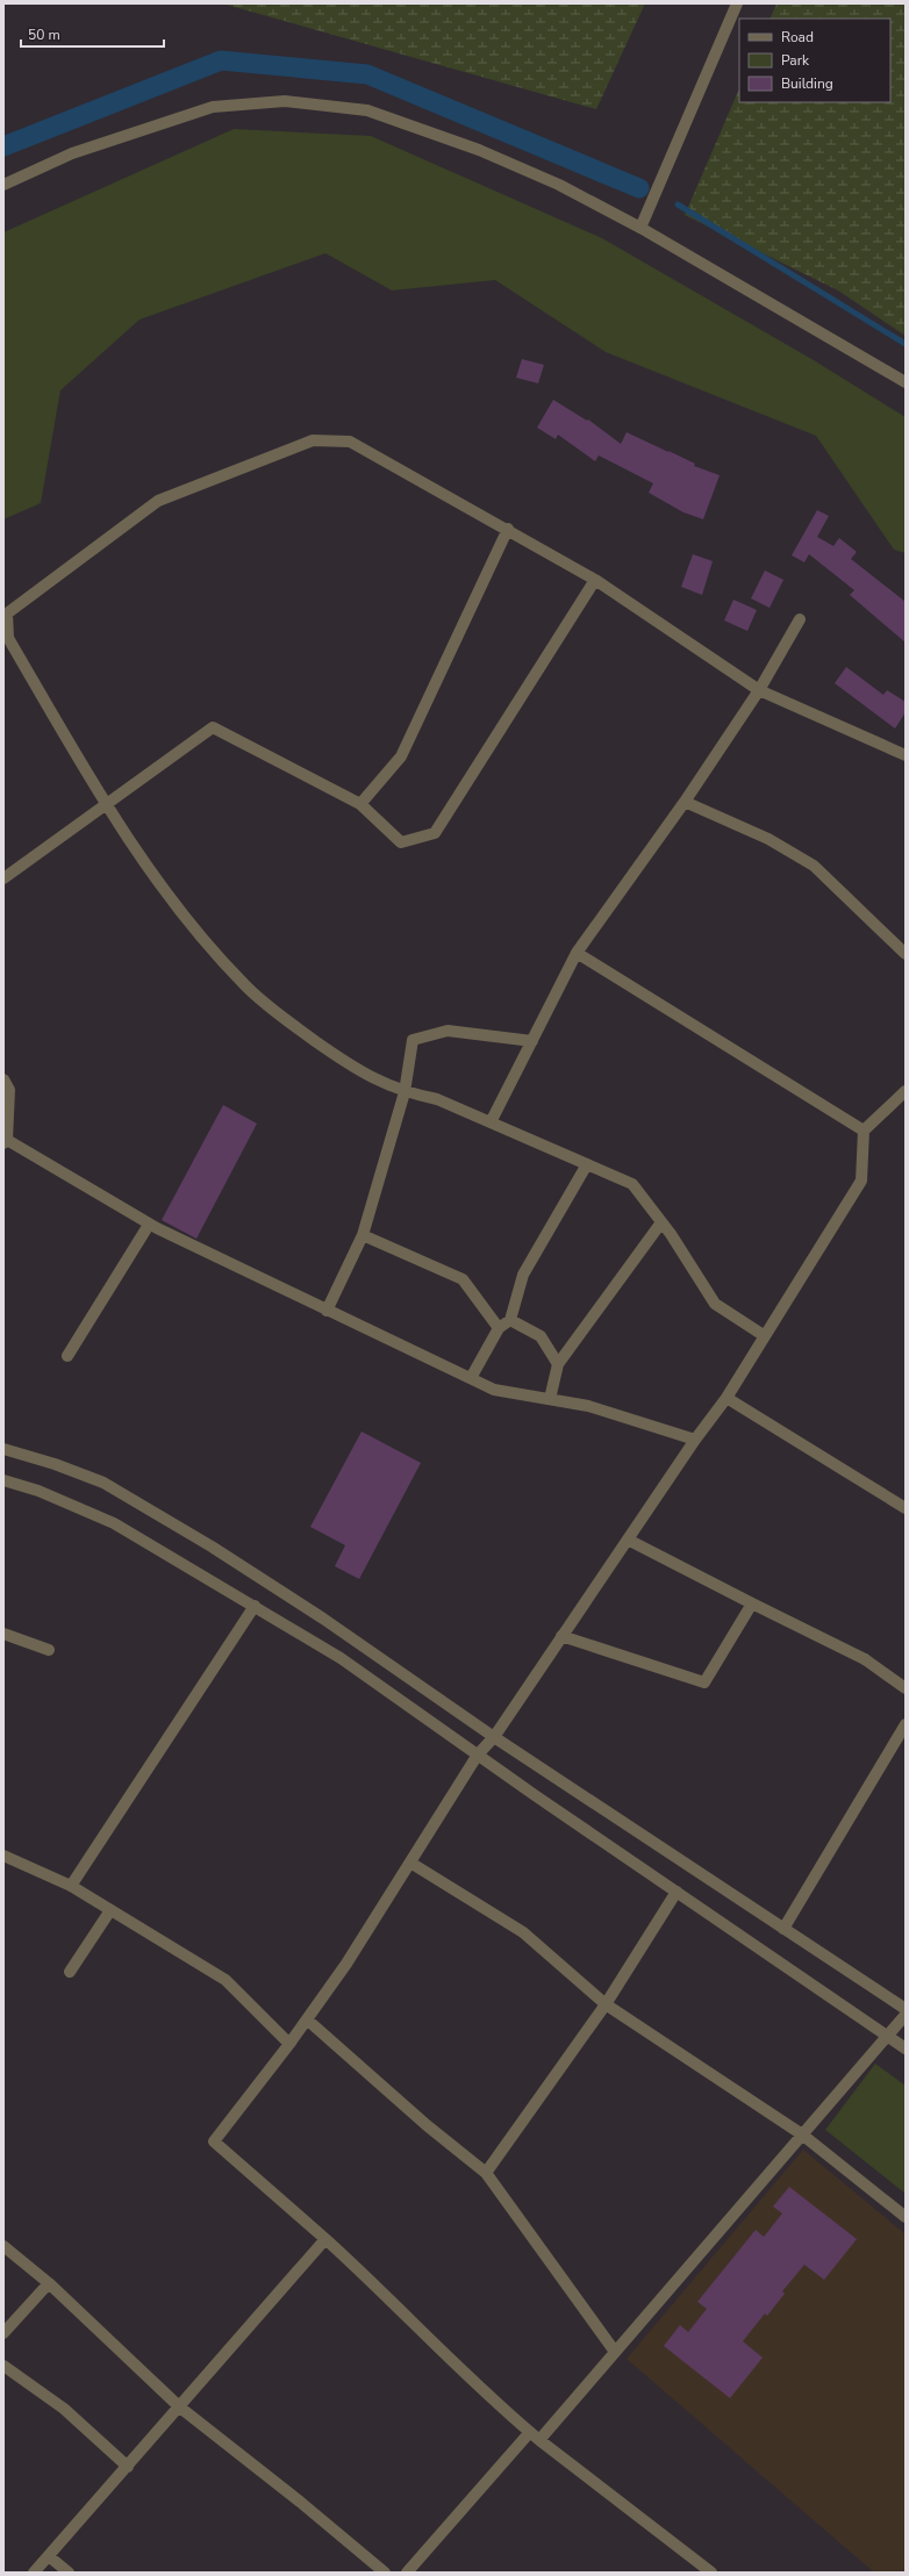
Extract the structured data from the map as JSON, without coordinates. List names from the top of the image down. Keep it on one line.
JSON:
{"legend":["Road","Park","Building"],"scale_bar":"50 m"}
